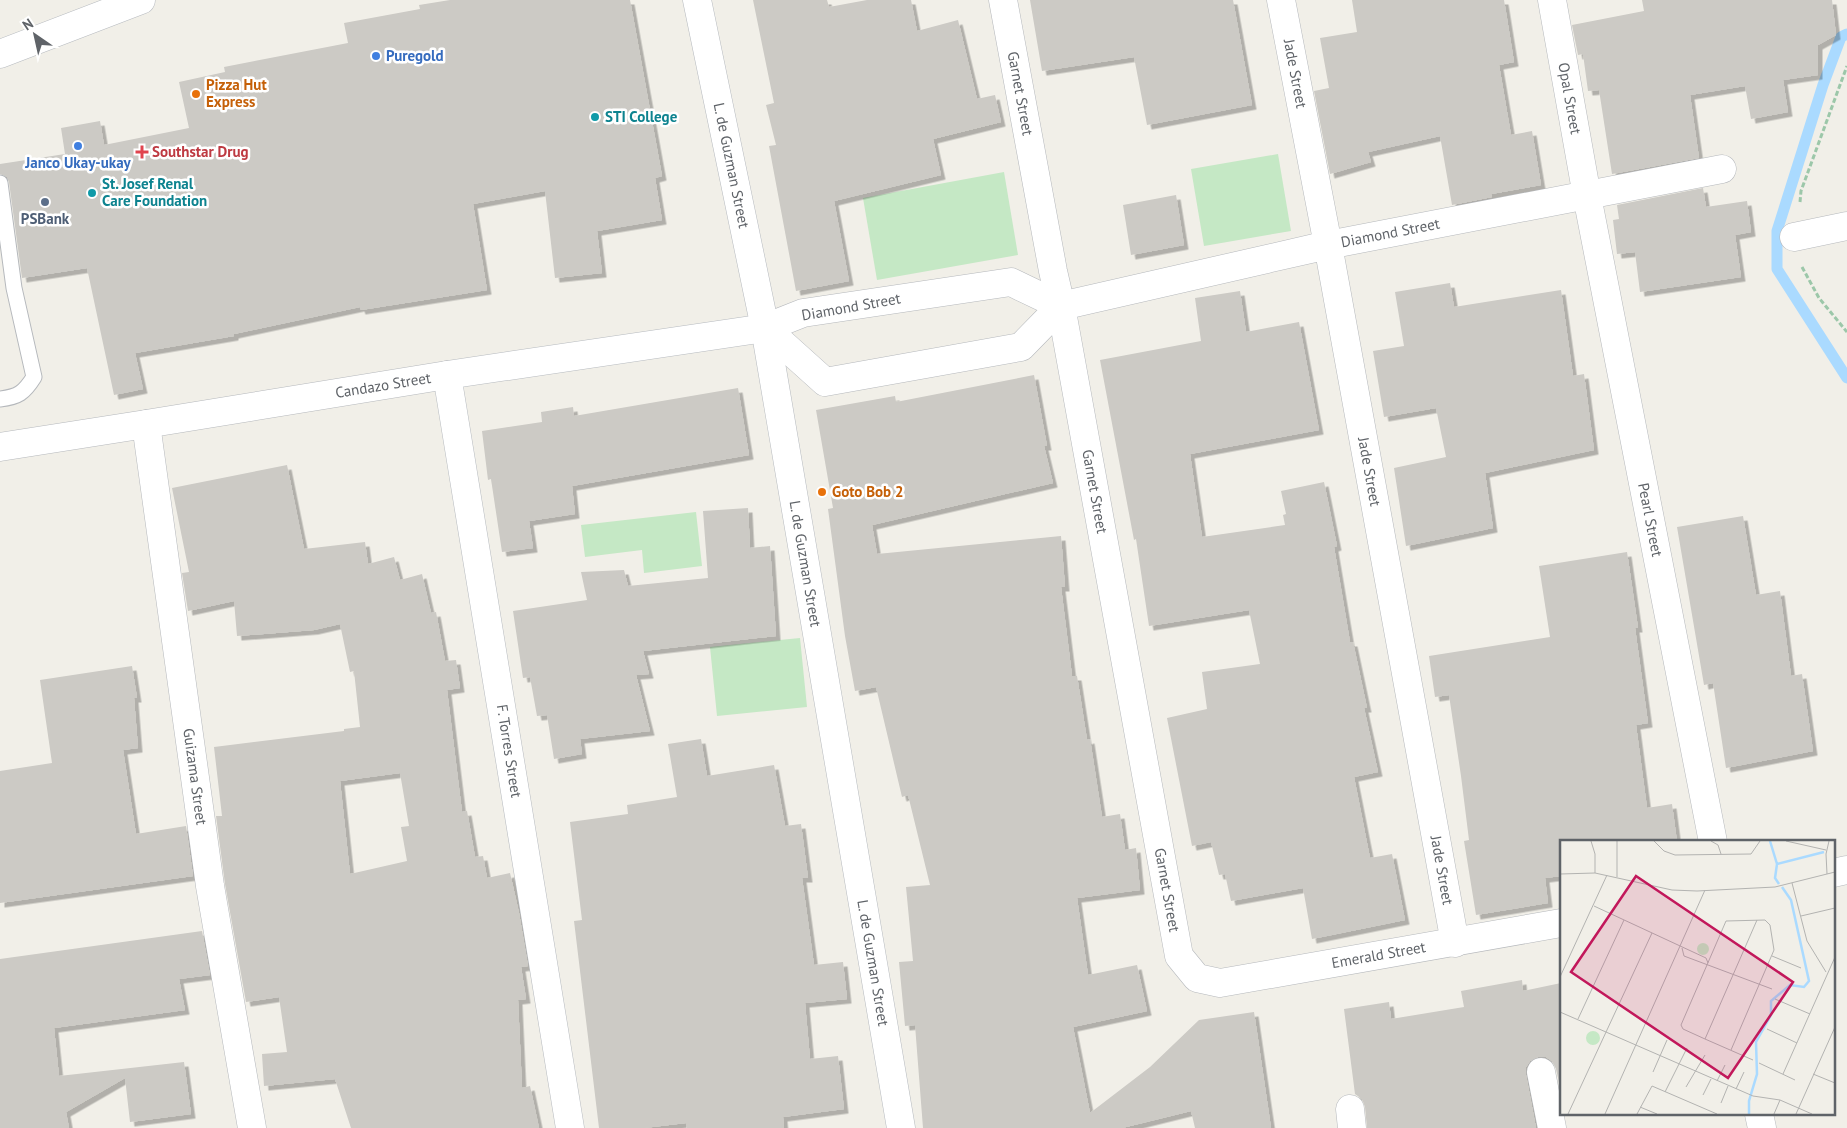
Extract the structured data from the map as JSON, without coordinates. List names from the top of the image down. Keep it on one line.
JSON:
{"streets":{"street":["Jade Street","Garnet Street","Opal Street","L. de Guzman Street","Diamond Street","Candazo Street","Pearl Street","F. Torres Street","Guizama Street","Emerald Street"]},"crossings":[["Jade Street","Diamond Street"],["Jade Street","Emerald Street"],["Garnet Street","Diamond Street"],["Garnet Street","Emerald Street"],["Opal Street","Diamond Street"],["Opal Street","Pearl Street"],["L. de Guzman Street","Diamond Street"],["L. de Guzman Street","Candazo Street"],["Diamond Street","Candazo Street"],["Diamond Street","Pearl Street"],["Candazo Street","F. Torres Street"],["Candazo Street","Guizama Street"]],"places":{"other":["Puregold","Pizza Hut Express","STI College","Janco Ukay-ukay","St. Josef Renal Care Foundation","PSBank","Goto Bob 2"],"health":["Southstar Drug"]},"north":"top left"}
